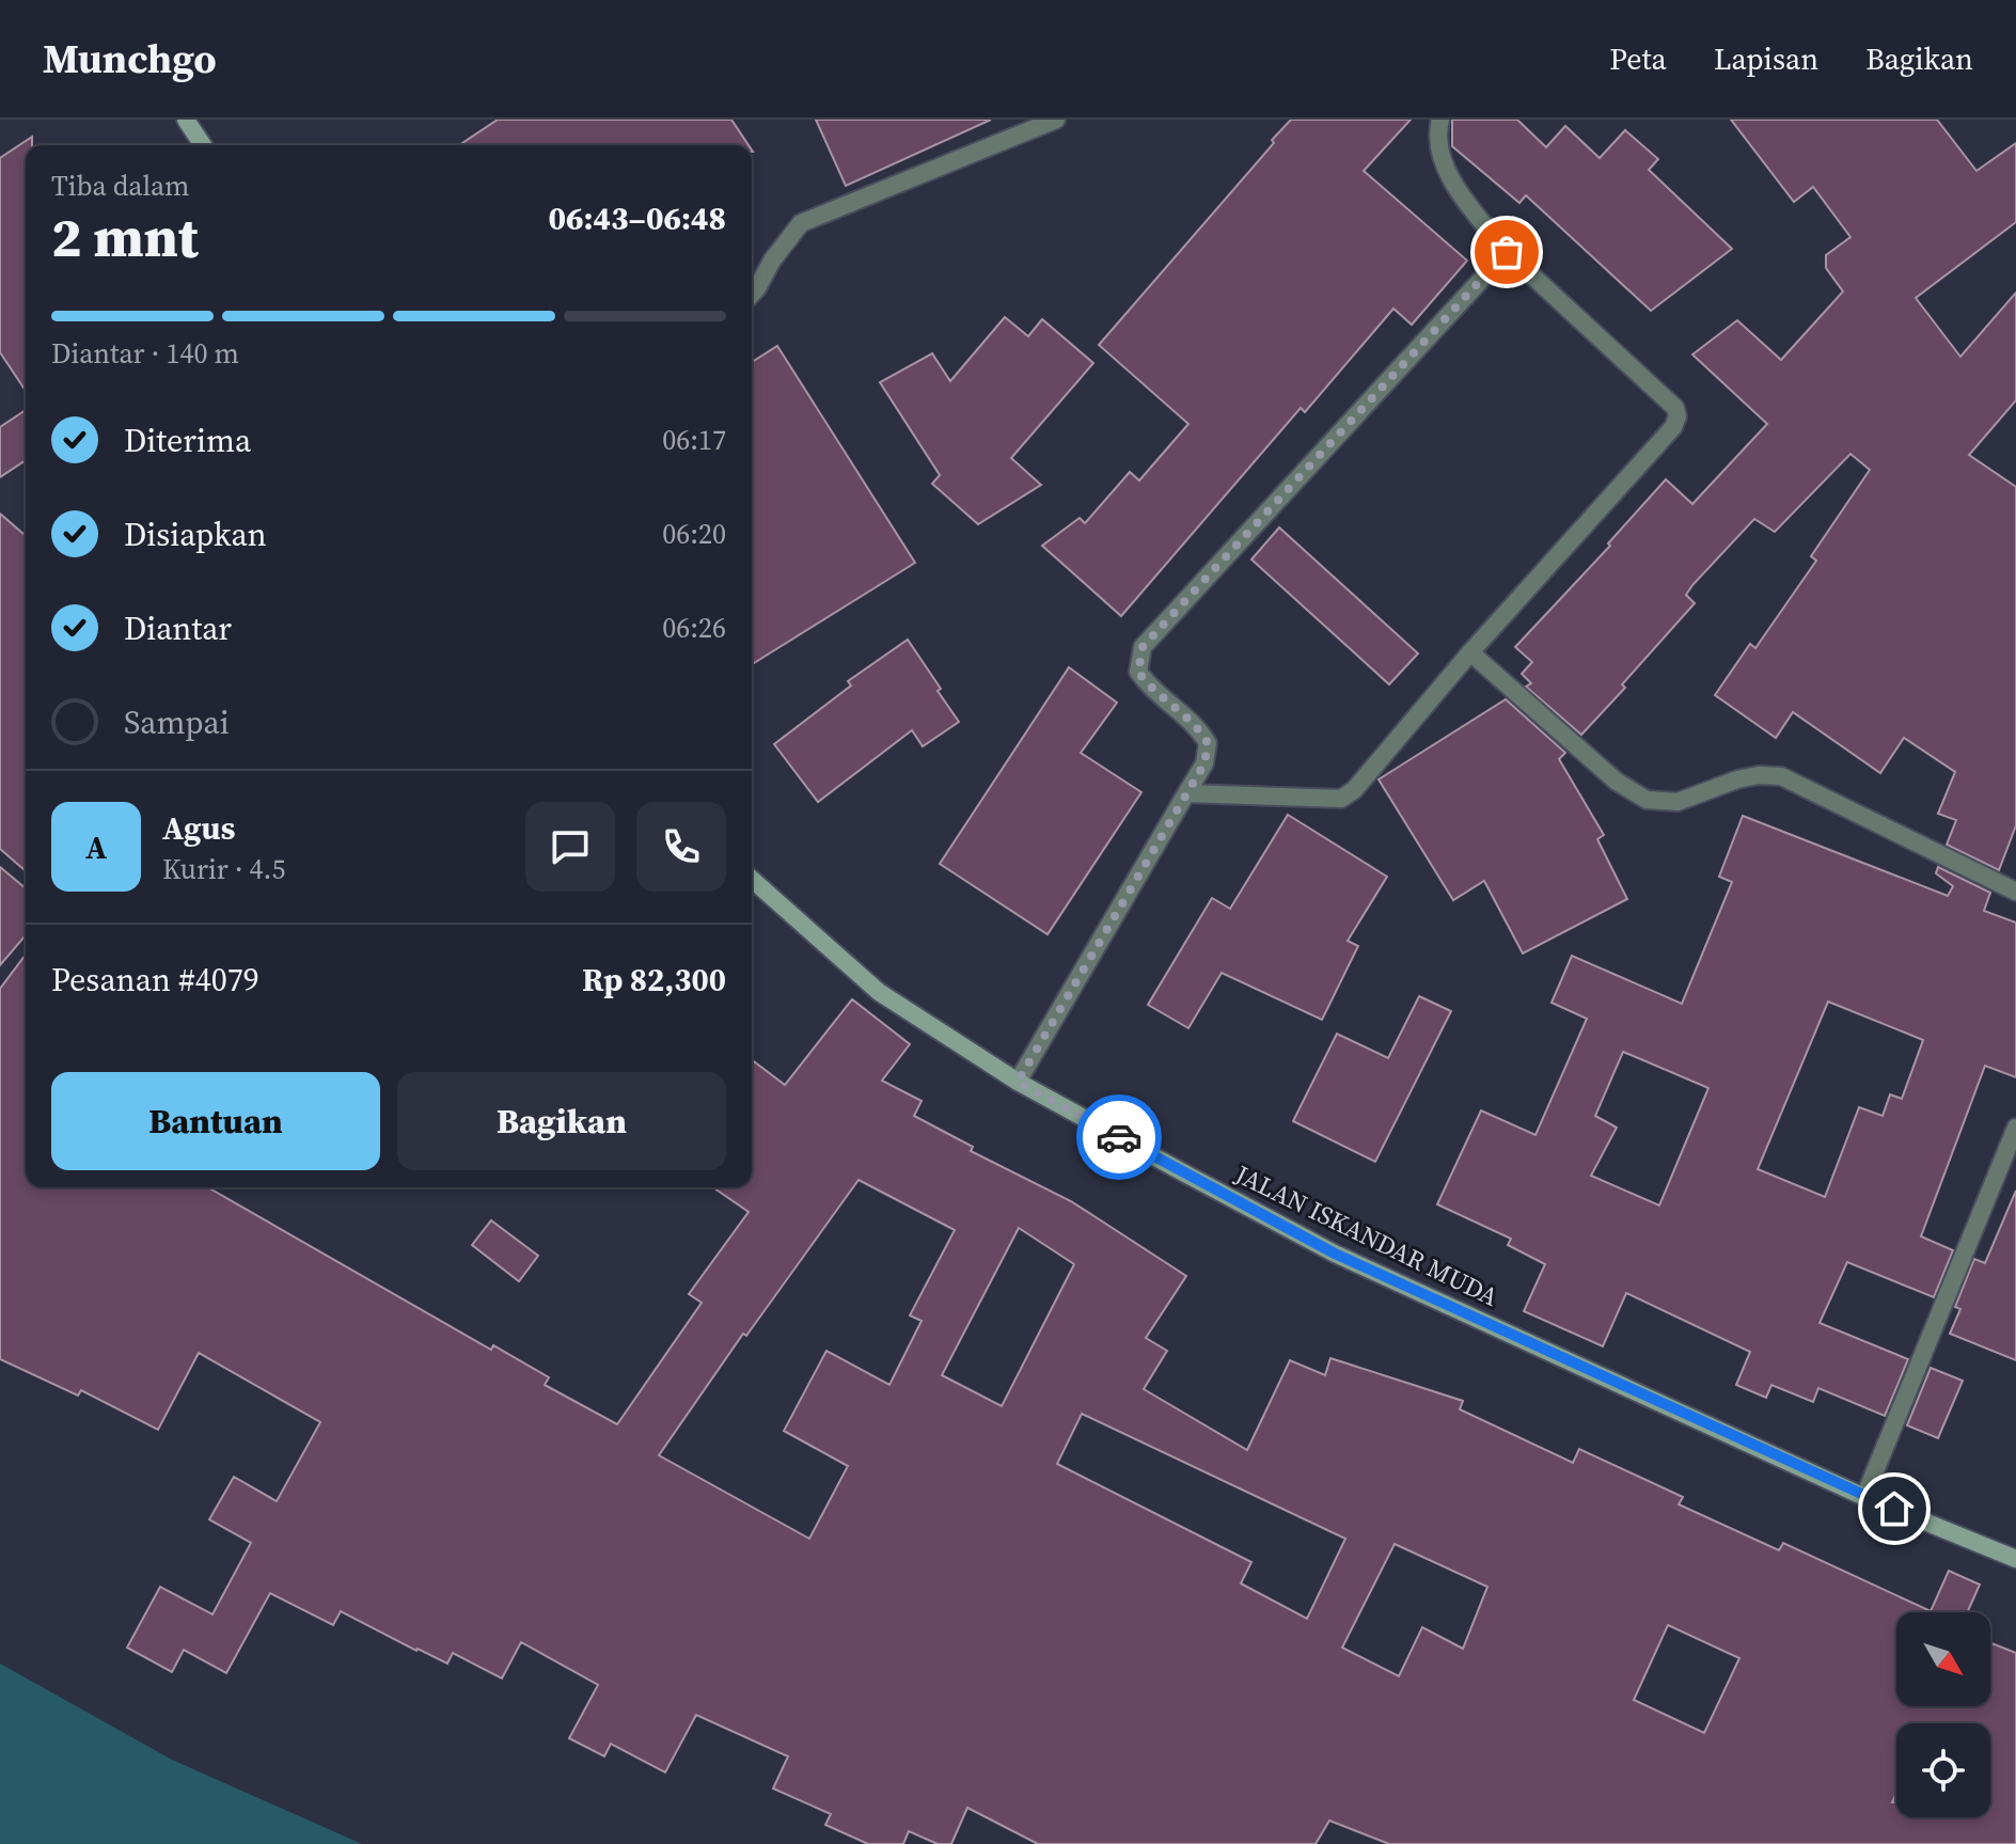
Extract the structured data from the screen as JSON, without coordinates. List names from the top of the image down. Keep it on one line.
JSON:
{"streets":{"street":["JALAN ISKANDAR MUDA"]},"north":"bottom right","page":{"header":"Munchgo","nav":["Peta","Lapisan","Bagikan"],"heading":["2 mnt","Tiba dalam","06:43–06:48"],"panel":["Agus","Kurir · 4.5","Pesanan #4079","Rp 82,300"],"bar":"Diantar · 140 m","list":[["Diterima","06:17"],["Disiapkan","06:20"],["Diantar","06:26"],"Sampai"],"round":"A","buttons":["Bantuan","Bagikan"]}}
